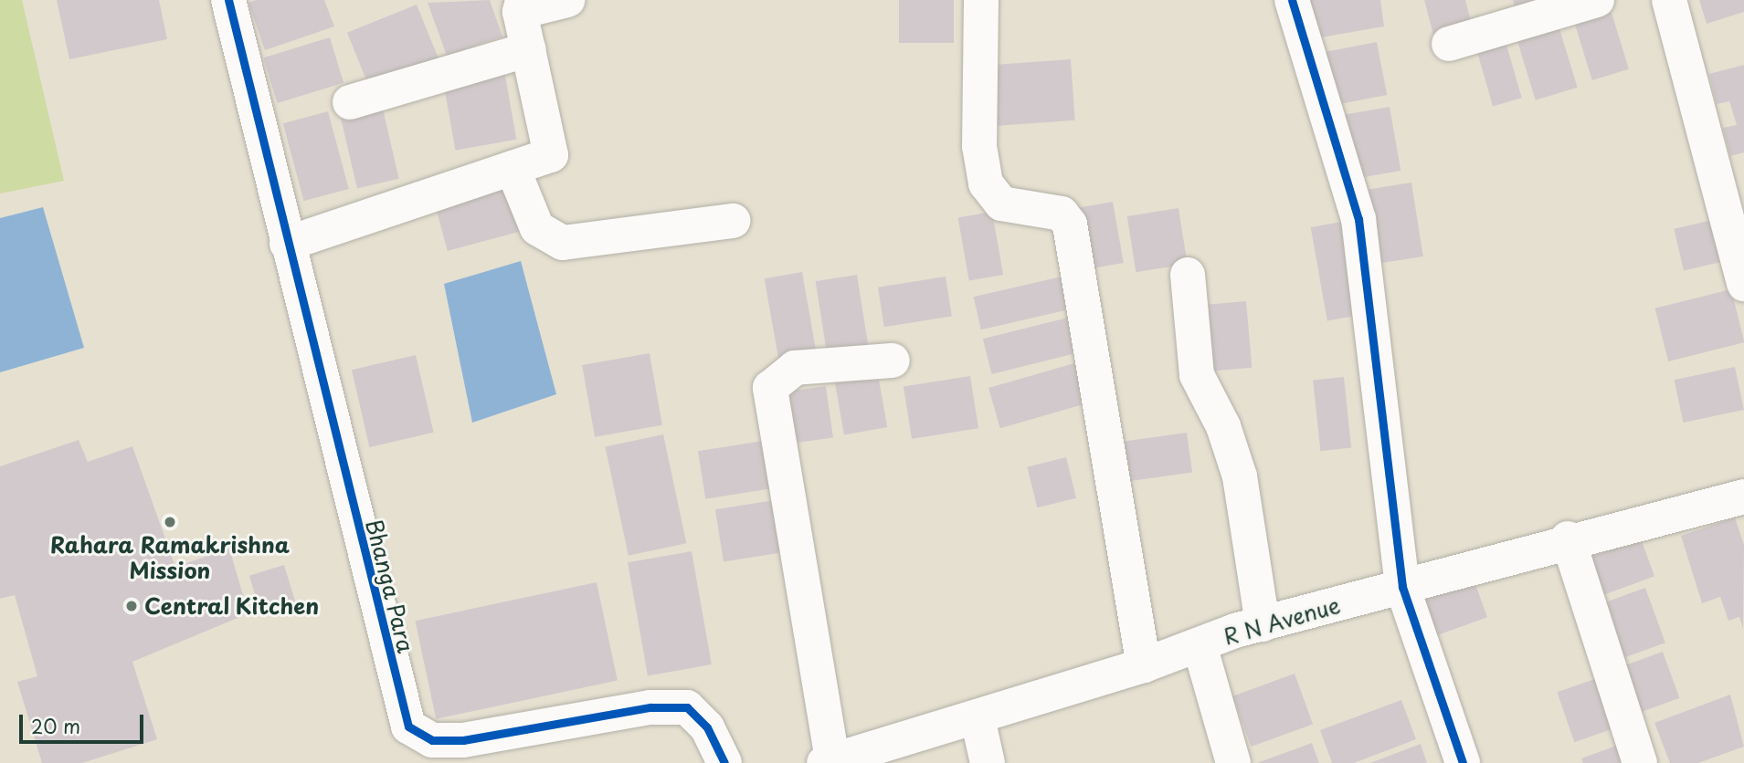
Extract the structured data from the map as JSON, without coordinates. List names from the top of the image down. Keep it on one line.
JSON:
{"streets":{"street":["Bhanga Para","R N Avenue"]},"places":["Rahara Ramakrishna Mission","Central Kitchen"],"scale_bar":"20 m"}
